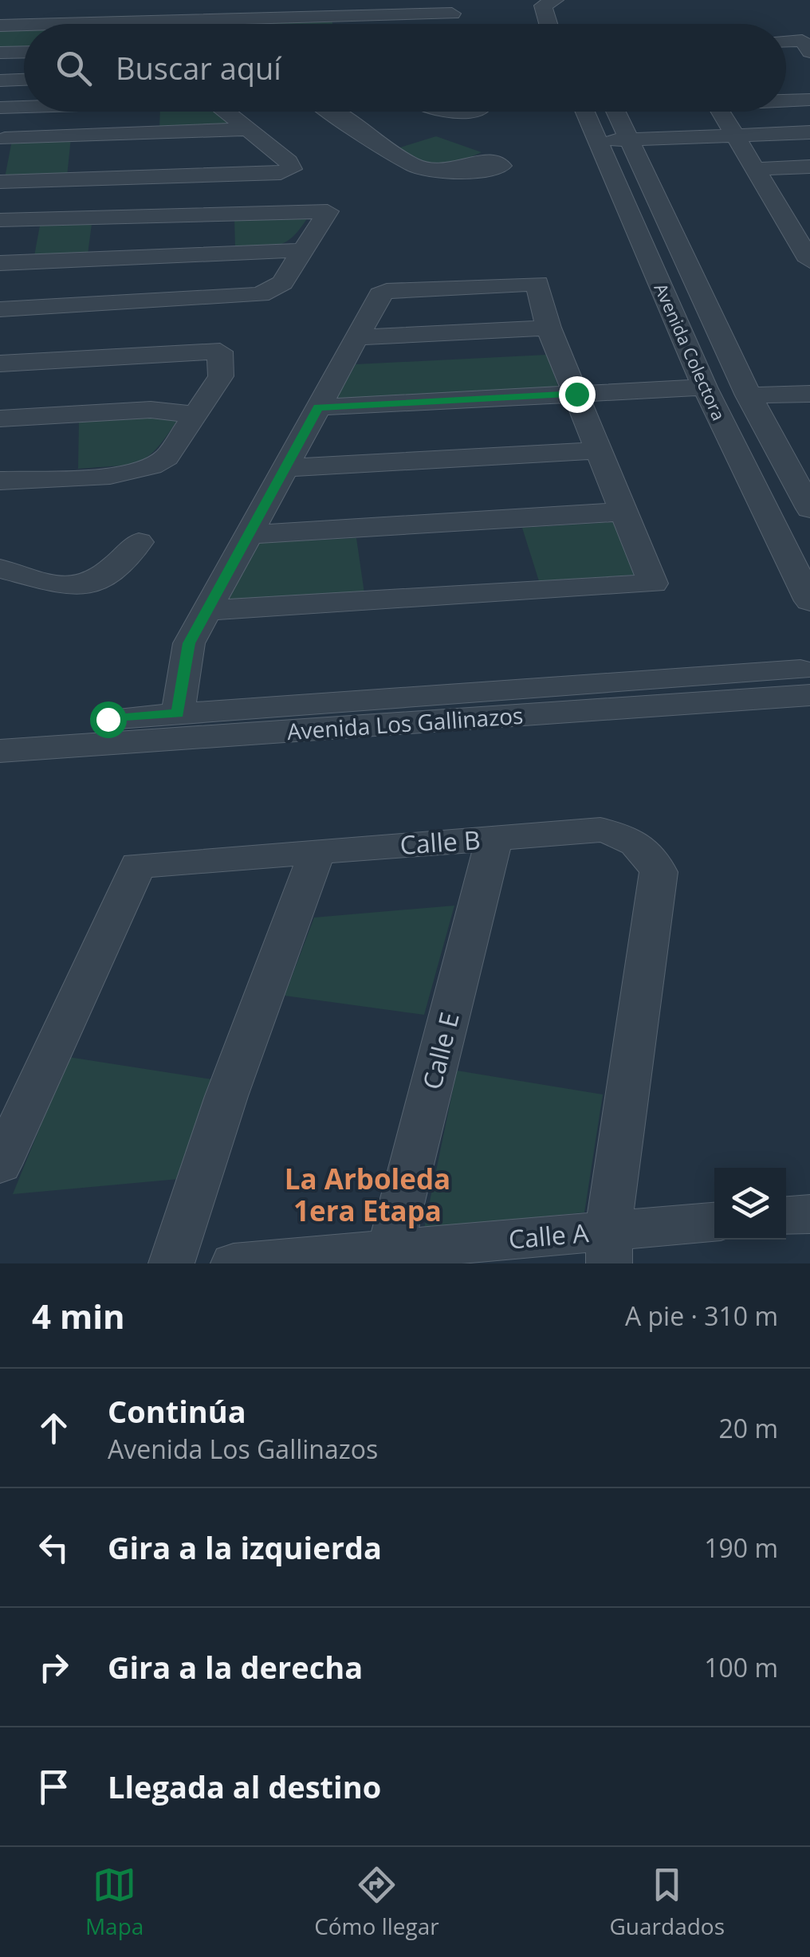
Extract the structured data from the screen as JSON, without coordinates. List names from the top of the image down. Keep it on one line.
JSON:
{"streets":{"street":["Avenida Colectora","Avenida Los Gallinazos","Calle B","Calle E","Calle A"]},"crossings":[["Calle B","Calle E"],["Calle B","Calle A"],["Calle E","Calle A"]],"districts":["La Arboleda 1era Etapa"],"page":{"search":"Buscar aquí","heading":["4 min","A pie · 310 m"],"list":[["Continúa","Avenida Los Gallinazos","20 m"],["Gira a la izquierda","190 m"],["Gira a la derecha","100 m"],"Llegada al destino"],"nav":["Mapa","Cómo llegar","Guardados"]}}
